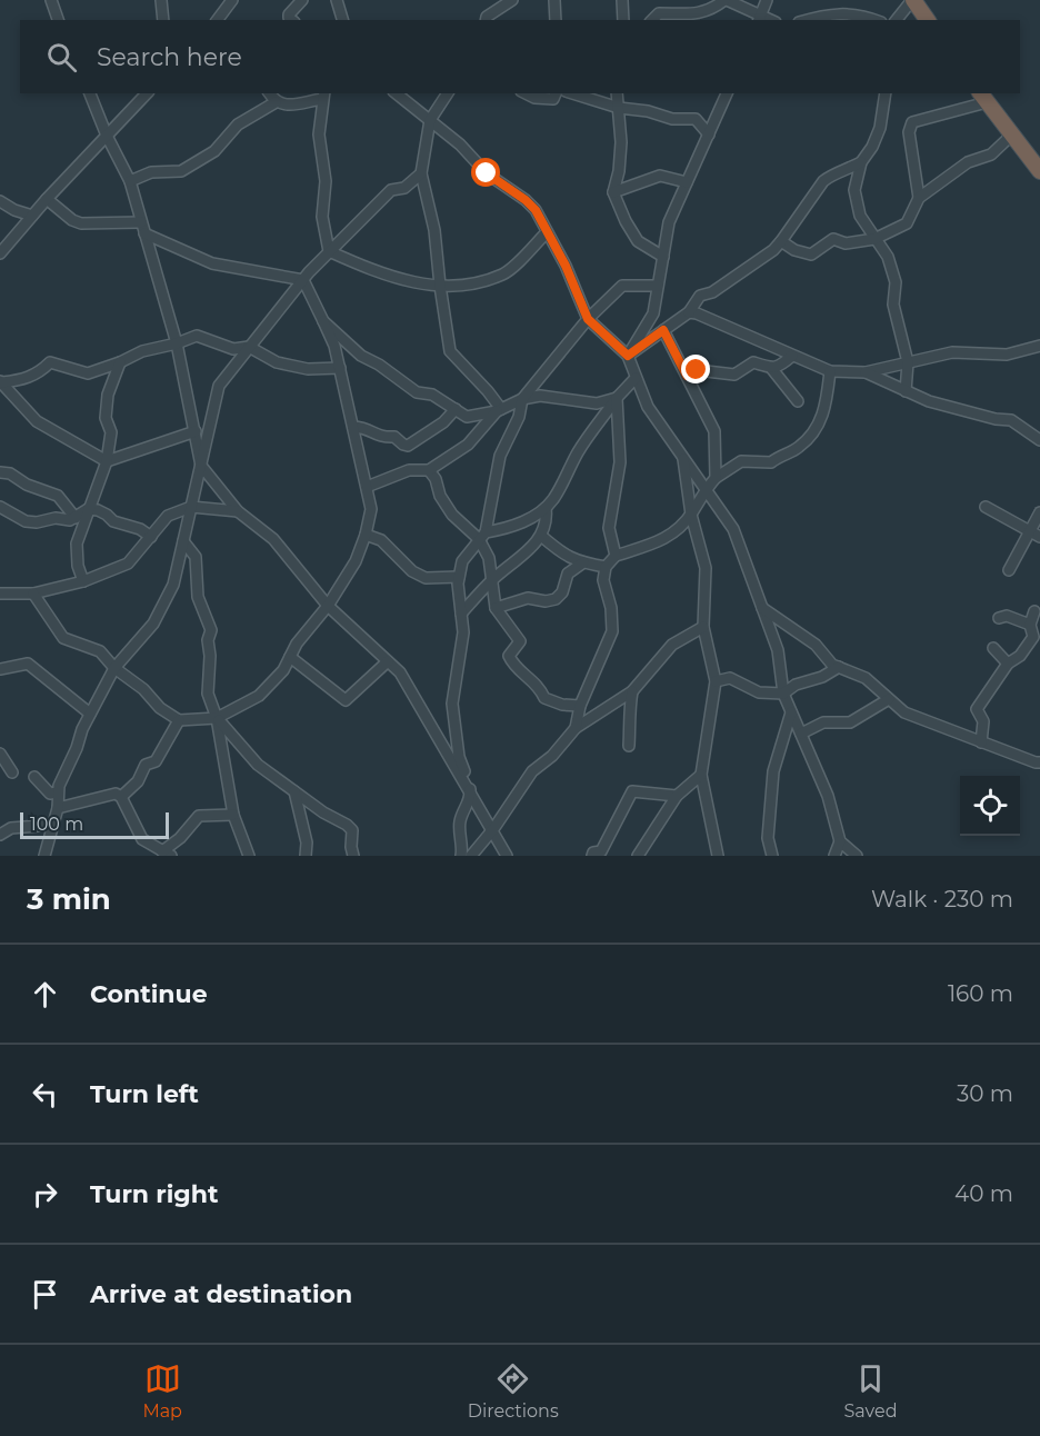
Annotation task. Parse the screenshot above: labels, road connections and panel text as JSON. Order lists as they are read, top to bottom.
{
  "scale_bar": "100 m",
  "page": {
    "search": "Search here",
    "scale": "100 m",
    "heading": ["3 min", "Walk · 230 m"],
    "list": [
      ["Continue", "160 m"],
      ["Turn left", "30 m"],
      ["Turn right", "40 m"],
      "Arrive at destination"
    ],
    "nav": ["Map", "Directions", "Saved"]
  }
}
